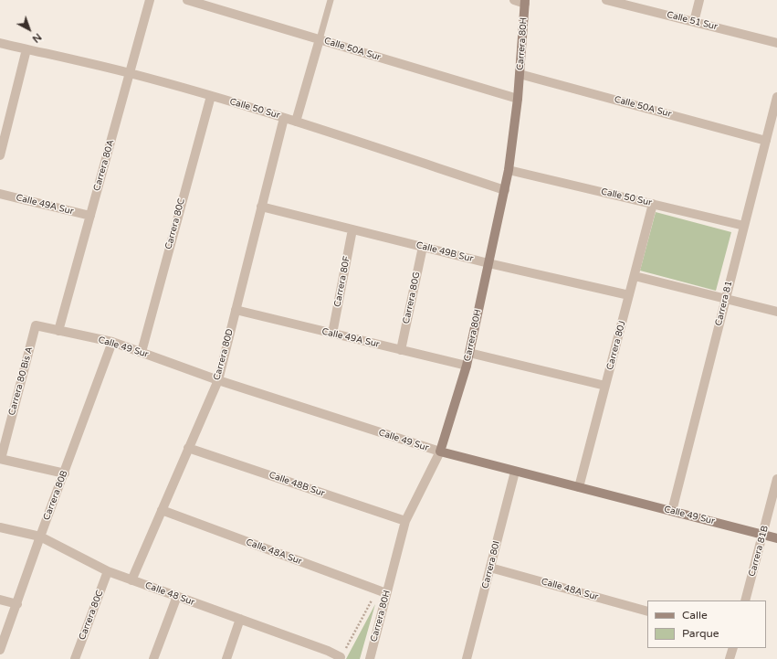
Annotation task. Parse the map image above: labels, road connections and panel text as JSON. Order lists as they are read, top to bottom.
{
  "streets": {
    "street": [
      "Calle 51 Sur",
      "Carrera 80H",
      "Calle 50A Sur",
      "Calle 50 Sur",
      "Carrera 80A",
      "Calle 49A Sur",
      "Carrera 80C",
      "Calle 49B Sur",
      "Carrera 80F",
      "Carrera 80G",
      "Carrera 81",
      "Carrera 80J",
      "Calle 49 Sur",
      "Carrera 80D",
      "Carrera 80 Bis A",
      "Calle 48B Sur",
      "Carrera 80B",
      "Carrera 81B",
      "Calle 48A Sur",
      "Carrera 80I",
      "Calle 48 Sur"
    ]
  },
  "crossings": [
    ["Carrera 80H", "Calle 50A Sur"],
    ["Carrera 80H", "Calle 50 Sur"],
    ["Carrera 80H", "Calle 49A Sur"],
    ["Carrera 80H", "Calle 49B Sur"],
    ["Carrera 80H", "Calle 49 Sur"],
    ["Carrera 80H", "Calle 48B Sur"],
    ["Carrera 80H", "Calle 48A Sur"],
    ["Calle 50A Sur", "Carrera 81"],
    ["Calle 50 Sur", "Carrera 80A"],
    ["Calle 50 Sur", "Carrera 80C"],
    ["Calle 50 Sur", "Carrera 81"],
    ["Calle 50 Sur", "Carrera 80J"],
    ["Calle 50 Sur", "Carrera 80D"],
    ["Carrera 80A", "Calle 49A Sur"],
    ["Carrera 80A", "Calle 49 Sur"],
    ["Calle 49A Sur", "Carrera 80F"],
    ["Calle 49A Sur", "Carrera 80G"],
    ["Calle 49A Sur", "Carrera 80D"],
    ["Carrera 80C", "Calle 49 Sur"],
    ["Carrera 80C", "Calle 48 Sur"],
    ["Calle 49B Sur", "Carrera 80F"],
    ["Calle 49B Sur", "Carrera 80G"],
    ["Calle 49B Sur", "Carrera 80J"],
    ["Calle 49B Sur", "Carrera 80D"],
    ["Carrera 81", "Calle 49 Sur"],
    ["Carrera 80J", "Calle 49 Sur"],
    ["Calle 49 Sur", "Carrera 80D"],
    ["Calle 49 Sur", "Carrera 80 Bis A"],
    ["Calle 49 Sur", "Carrera 80B"],
    ["Calle 49 Sur", "Carrera 81B"],
    ["Calle 49 Sur", "Carrera 80I"],
    ["Carrera 80D", "Calle 48B Sur"],
    ["Carrera 80D", "Calle 48A Sur"],
    ["Carrera 80D", "Calle 48 Sur"],
    ["Carrera 80B", "Calle 48 Sur"],
    ["Calle 48A Sur", "Carrera 80I"]
  ],
  "legend": ["Calle", "Parque"],
  "north": "bottom right"
}
